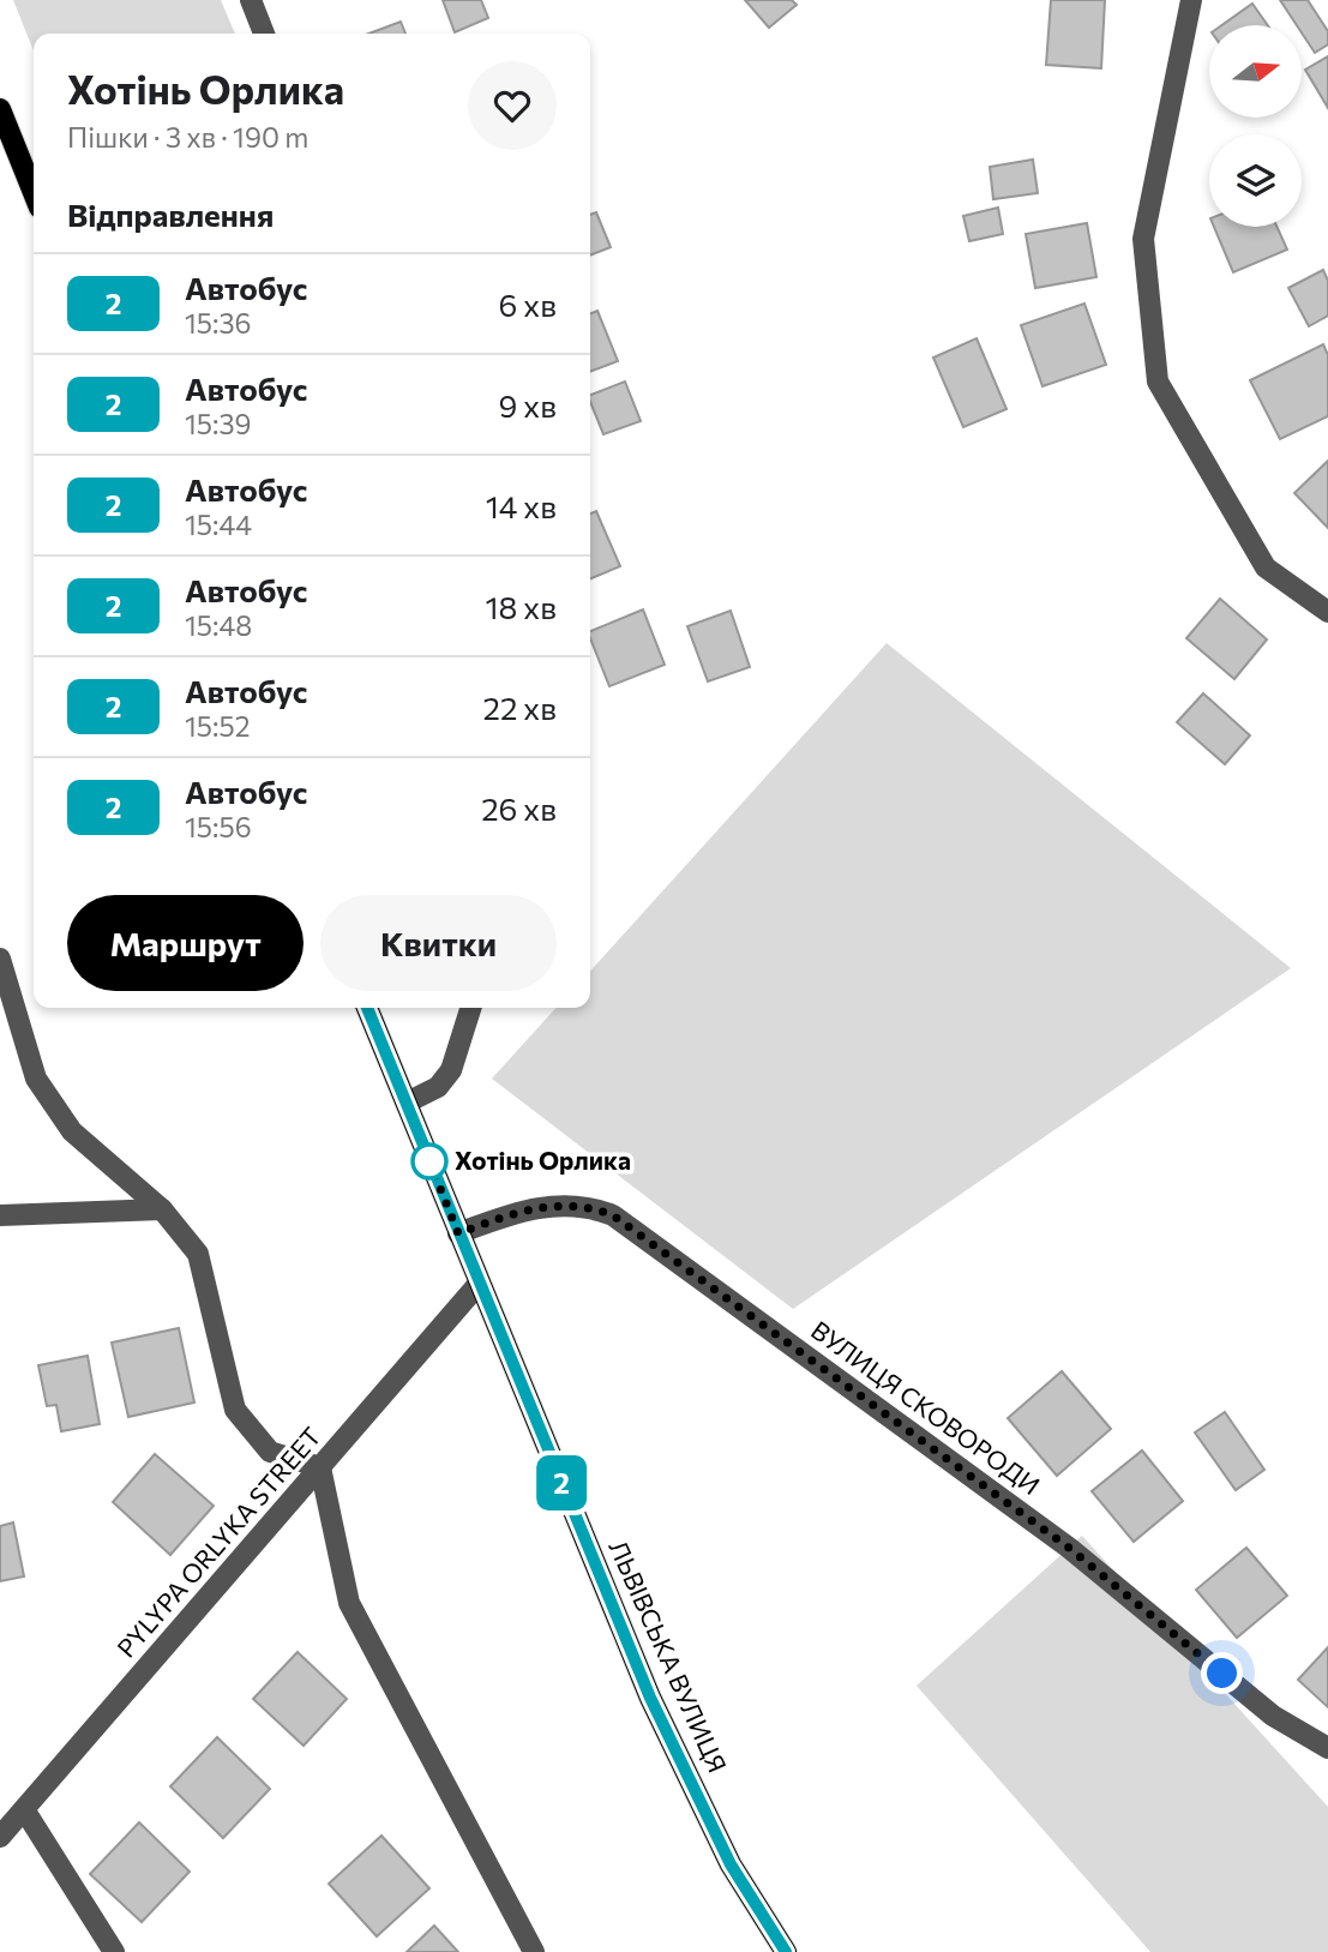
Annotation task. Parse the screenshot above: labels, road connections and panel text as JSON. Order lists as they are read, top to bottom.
{
  "streets": {
    "main road": ["ЛЬВІВСЬКА ВУЛИЦЯ"],
    "street": ["ВУЛИЦЯ СКОВОРОДИ", "PYLYPA ORLYKA STREET"]
  },
  "crossings": [
    ["ВУЛИЦЯ СКОВОРОДИ", "ЛЬВІВСЬКА ВУЛИЦЯ"],
    ["PYLYPA ORLYKA STREET", "ЛЬВІВСЬКА ВУЛИЦЯ"]
  ],
  "places": ["Хотінь Орлика"],
  "lines": ["bus line 2"],
  "north": "right",
  "page": {
    "on_map": "2",
    "heading": [
      ["Хотінь Орлика", "Пішки · 3 хв · 190 m"],
      "Відправлення"
    ],
    "list": [
      {
        "mark": "2",
        "name": "Автобус",
        "note": "15:36",
        "value": "6 хв"
      },
      {
        "mark": "2",
        "name": "Автобус",
        "note": "15:39",
        "value": "9 хв"
      },
      {
        "mark": "2",
        "name": "Автобус",
        "note": "15:44",
        "value": "14 хв"
      },
      {
        "mark": "2",
        "name": "Автобус",
        "note": "15:48",
        "value": "18 хв"
      },
      {
        "mark": "2",
        "name": "Автобус",
        "note": "15:52",
        "value": "22 хв"
      },
      {
        "mark": "2",
        "name": "Автобус",
        "note": "15:56",
        "value": "26 хв"
      }
    ],
    "buttons": ["Маршрут", "Квитки"]
  }
}
